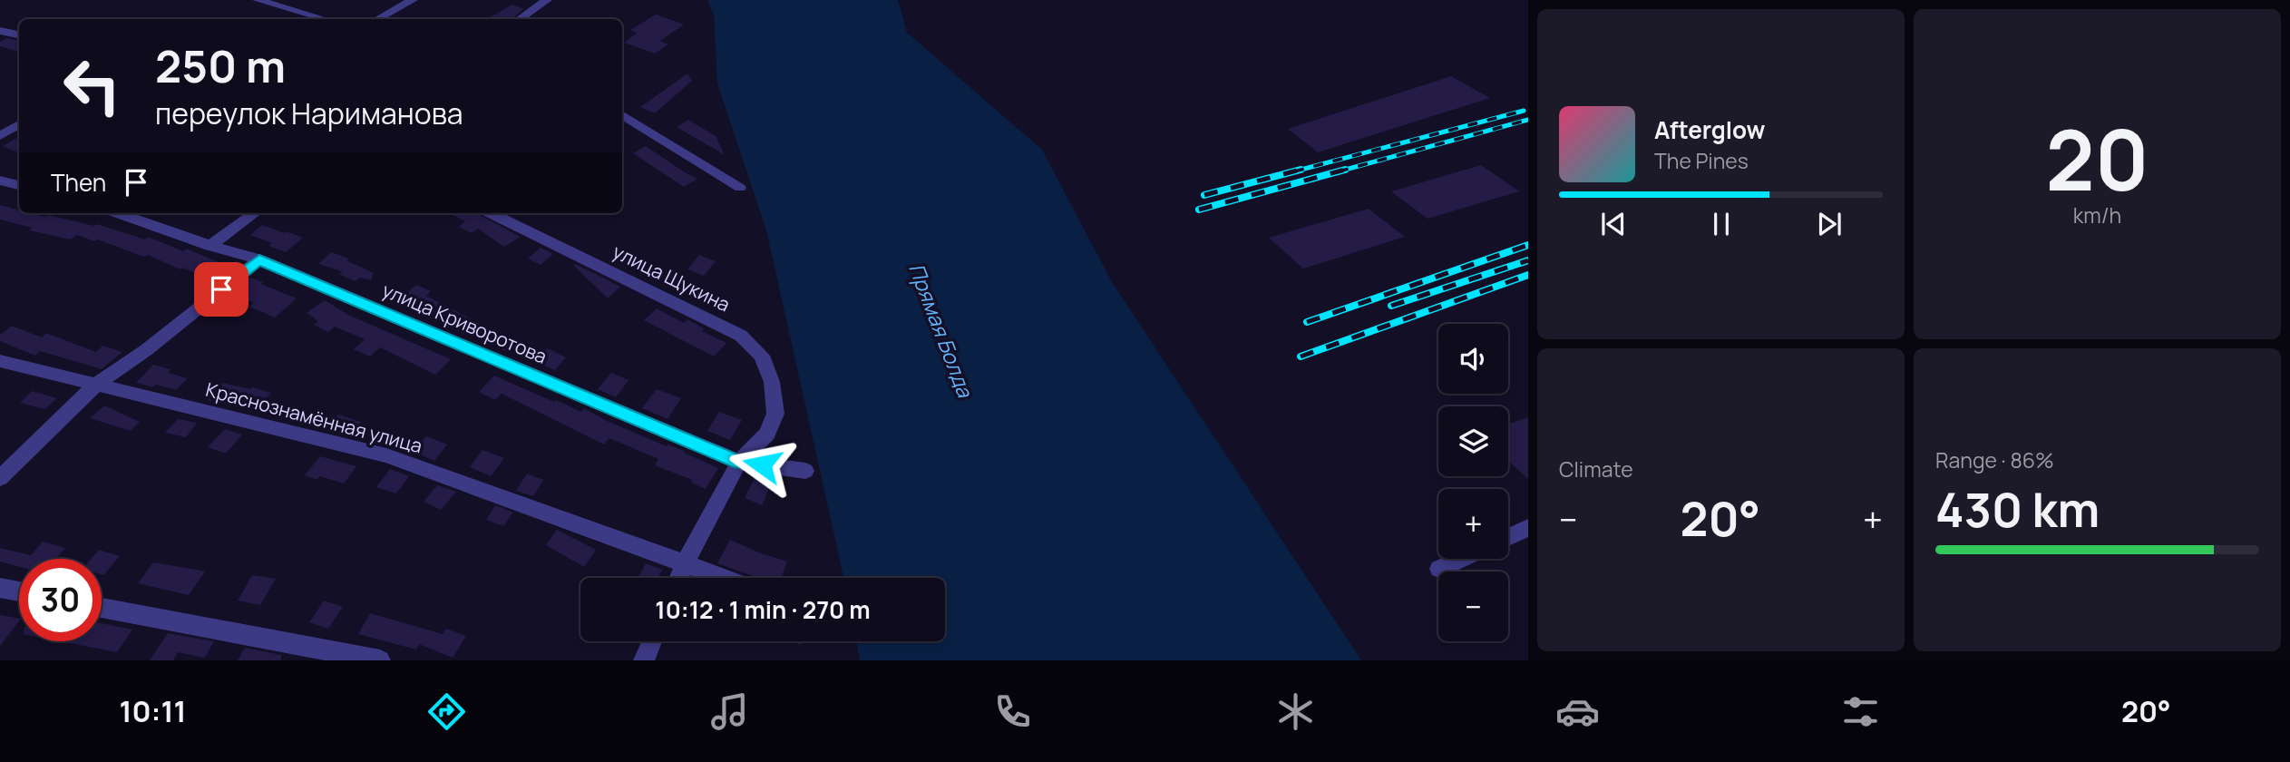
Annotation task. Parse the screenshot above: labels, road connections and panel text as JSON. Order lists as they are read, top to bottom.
{
  "streets": {
    "street": ["улица Щукина", "улица Криворотова", "Краснознамённая улица"]
  },
  "crossings": [
    ["улица Щукина", "улица Криворотова"]
  ],
  "water": ["Прямая Болда"],
  "page": {
    "tile": [
      ["20", "km/h"],
      "Climate",
      ["Range · 86%", "430 km"]
    ],
    "turn": ["250 m", "переулок Нариманова"],
    "song": ["Afterglow", "The Pines"],
    "then": "Then",
    "map_buttons": ["+", "−"],
    "heat": ["−", "20°", "+"],
    "limit": "30",
    "trip": "10:12 · 1 min · 270 m",
    "tabs": ["10:11", "20°"]
  }
}
